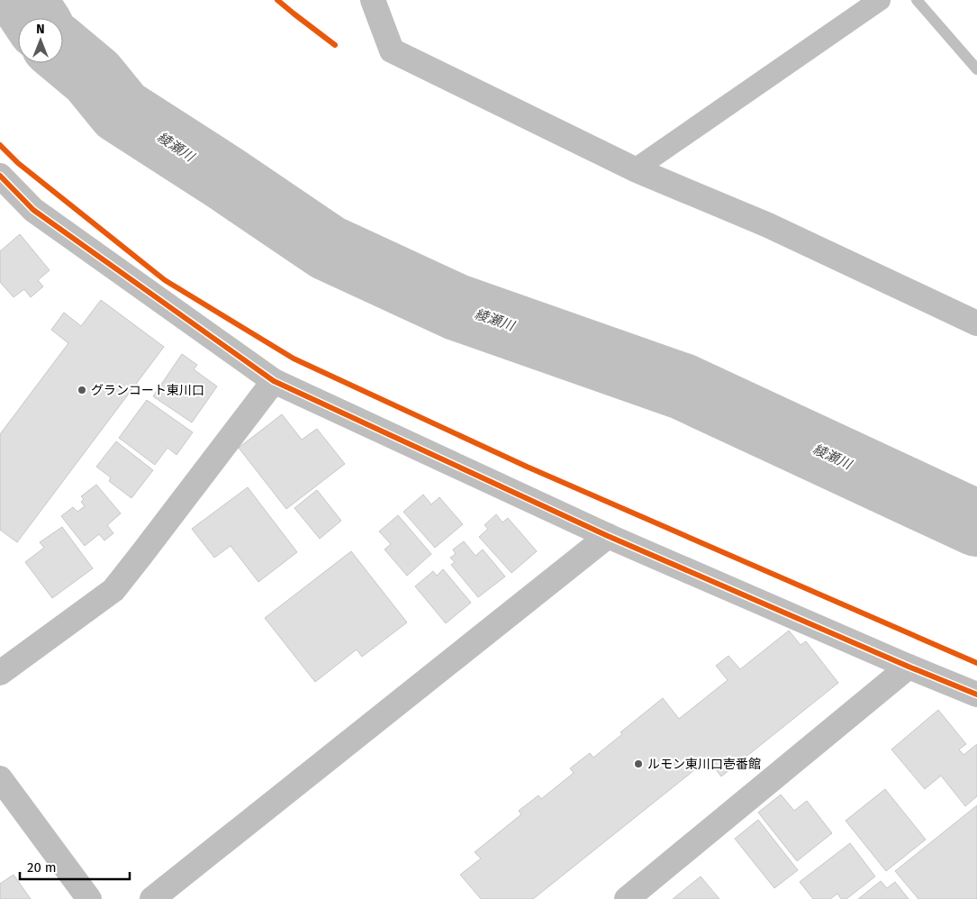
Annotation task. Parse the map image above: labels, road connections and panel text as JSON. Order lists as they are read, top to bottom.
{
  "water": ["綾瀬川"],
  "places": ["グランコート東川口", "ルモン東川口壱番館"],
  "scale_bar": "20 m",
  "north": "top"
}
